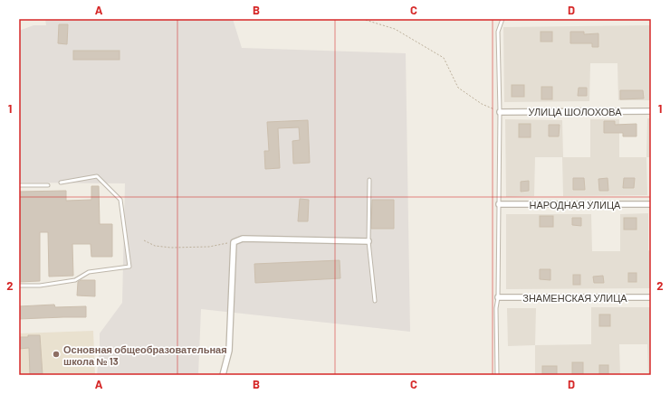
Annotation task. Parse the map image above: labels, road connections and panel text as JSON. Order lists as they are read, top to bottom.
{
  "streets": {
    "street": ["УЛИЦА ШОЛОХОВА", "НАРОДНАЯ УЛИЦА", "ЗНАМЕНСКАЯ УЛИЦА"]
  },
  "places": ["Основная общеобразовательная школа № 13"],
  "grid": {
    "columns": [
      "A",
      "B",
      "C",
      "D"
    ],
    "rows": ["1", "2"]
  }
}
